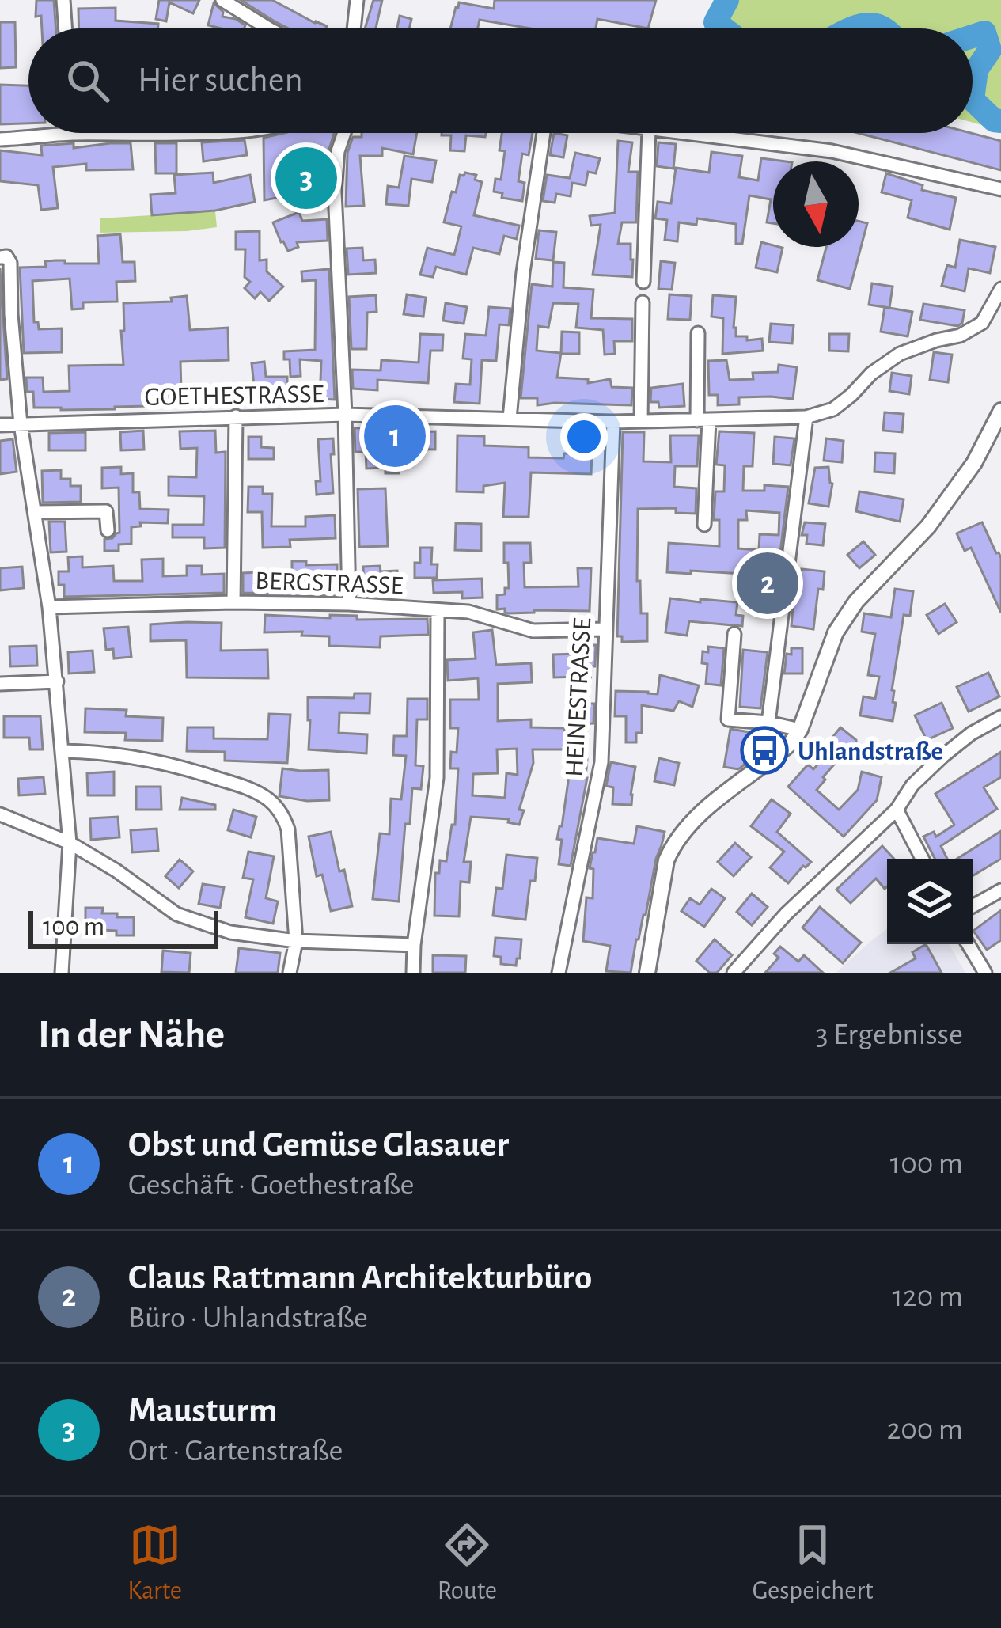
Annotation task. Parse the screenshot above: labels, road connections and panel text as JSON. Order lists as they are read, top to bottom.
{
  "streets": {
    "street": ["GOETHESTRASSE", "BERGSTRASSE", "HEINESTRASSE"]
  },
  "crossings": [
    ["GOETHESTRASSE", "HEINESTRASSE"],
    ["BERGSTRASSE", "HEINESTRASSE"]
  ],
  "places": {
    "bus stop": ["Uhlandstraße"]
  },
  "scale_bar": "100 m",
  "north": "bottom",
  "page": {
    "search": "Hier suchen",
    "pins": ["3", "1", "2"],
    "scale": "100 m",
    "heading": ["In der Nähe", "3 Ergebnisse"],
    "list": [
      {
        "mark": "1",
        "name": "Obst und Gemüse Glasauer",
        "note": "Geschäft · Goethestraße",
        "value": "100 m"
      },
      {
        "mark": "2",
        "name": "Claus Rattmann Architekturbüro",
        "note": "Büro · Uhlandstraße",
        "value": "120 m"
      },
      {
        "mark": "3",
        "name": "Mausturm",
        "note": "Ort · Gartenstraße",
        "value": "200 m"
      }
    ],
    "nav": ["Karte", "Route", "Gespeichert"]
  }
}
